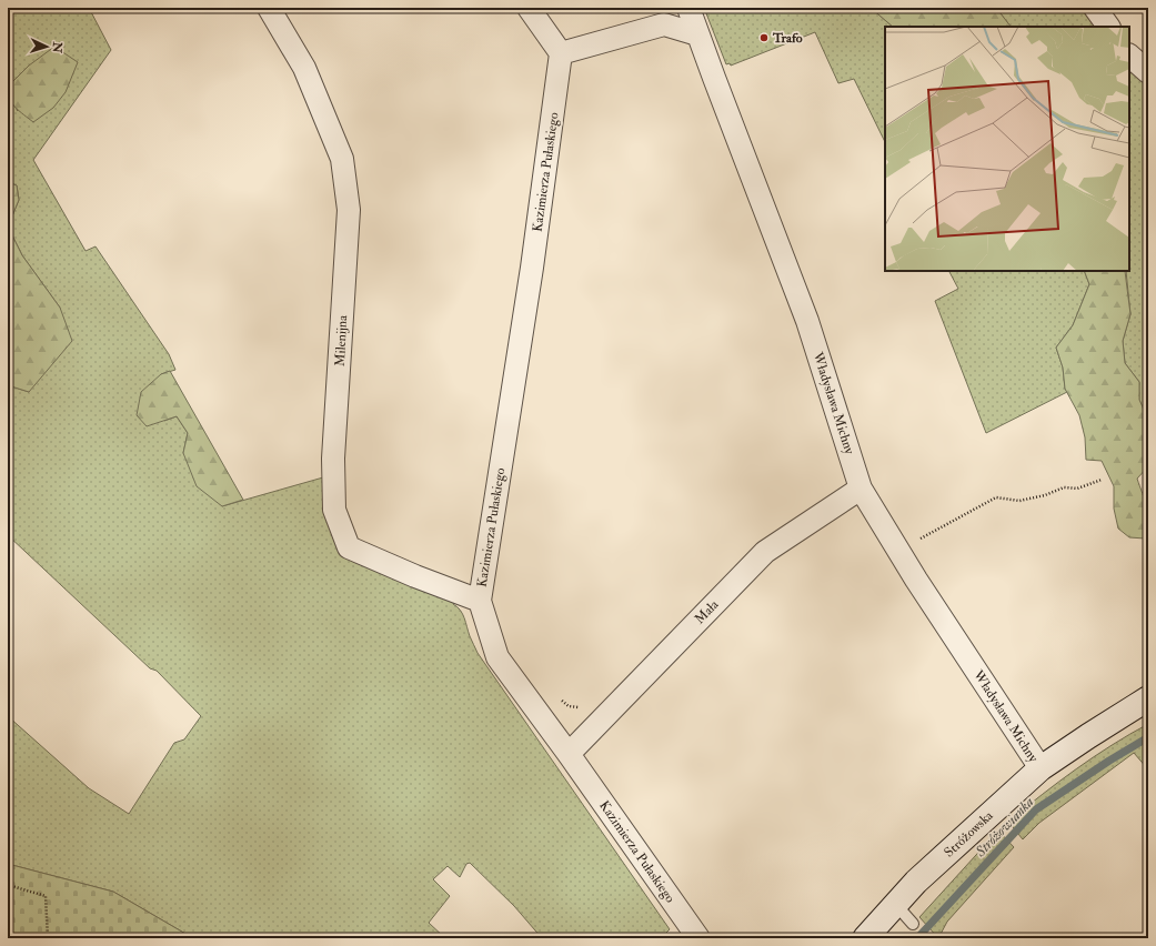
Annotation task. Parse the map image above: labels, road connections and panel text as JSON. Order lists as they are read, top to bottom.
{
  "streets": {
    "main road": ["Stróżowska"],
    "street": [
      "Kazimierza Pułaskiego",
      "Milenijna",
      "Władysława Michny",
      "Mała"
    ]
  },
  "crossings": [
    ["Kazimierza Pułaskiego", "Milenijna"],
    ["Kazimierza Pułaskiego", "Mała"],
    ["Władysława Michny", "Mała"],
    ["Władysława Michny", "Stróżowska"]
  ],
  "water": ["Stróżowianka"],
  "places": ["Trafo"],
  "north": "right"
}
